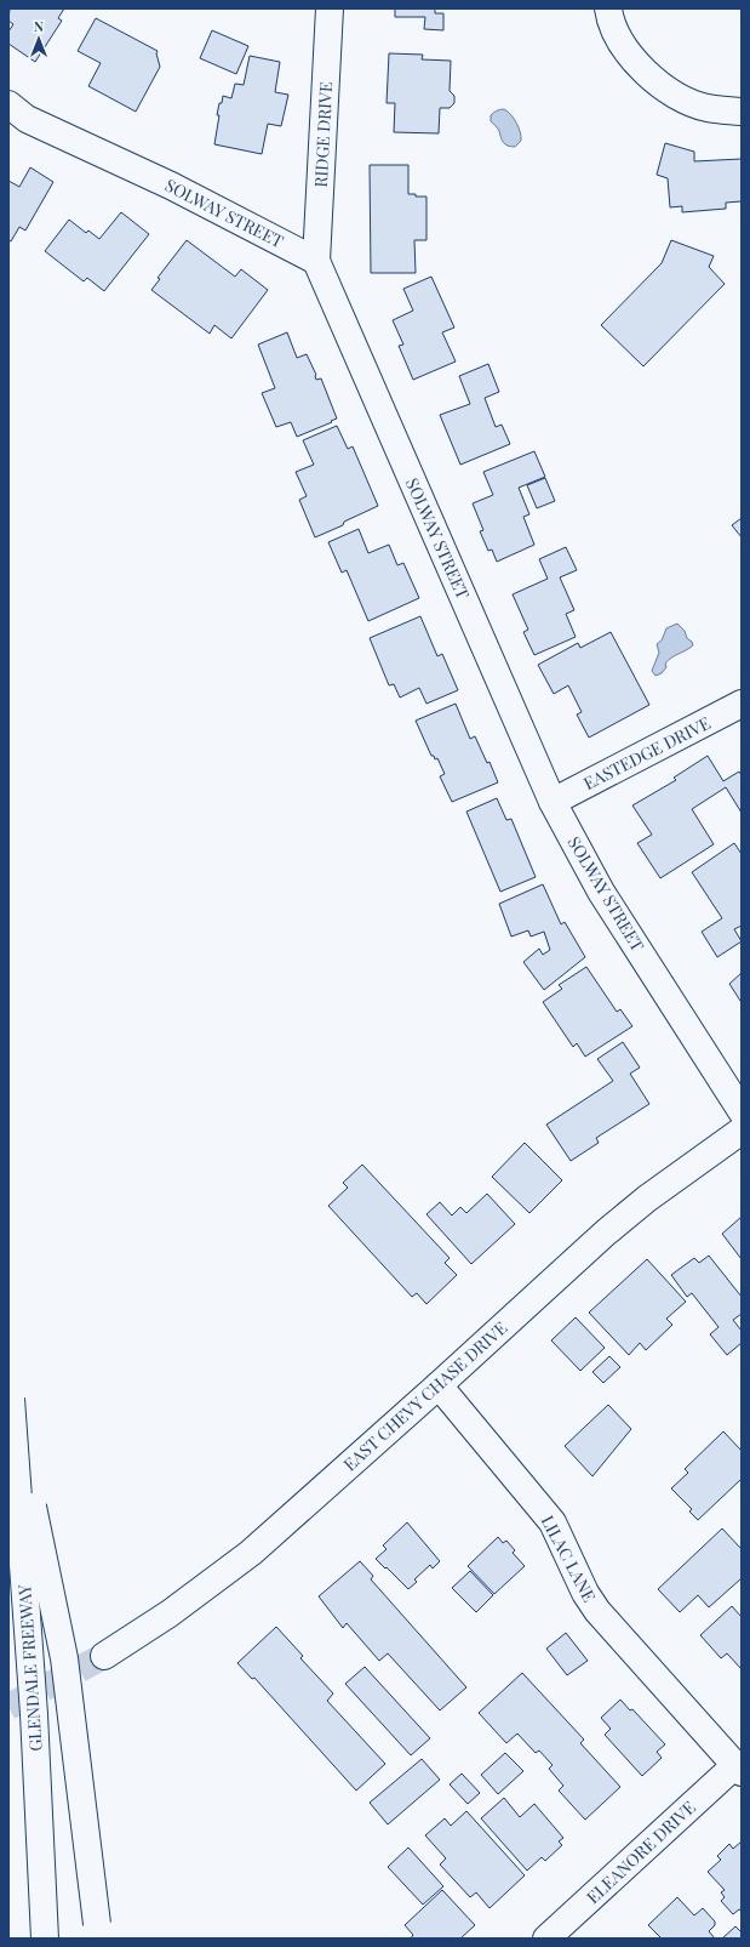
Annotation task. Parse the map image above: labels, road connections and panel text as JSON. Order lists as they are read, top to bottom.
{
  "streets": {
    "main road": [
      "RIDGE DRIVE",
      "SOLWAY STREET",
      "EASTEDGE DRIVE",
      "EAST CHEVY CHASE DRIVE",
      "LILAC LANE",
      "GLENDALE FREEWAY",
      "ELEANORE DRIVE"
    ]
  },
  "crossings": [
    ["RIDGE DRIVE", "SOLWAY STREET"],
    ["SOLWAY STREET", "EASTEDGE DRIVE"],
    ["EAST CHEVY CHASE DRIVE", "LILAC LANE"],
    ["LILAC LANE", "ELEANORE DRIVE"]
  ],
  "north": "top"
}
